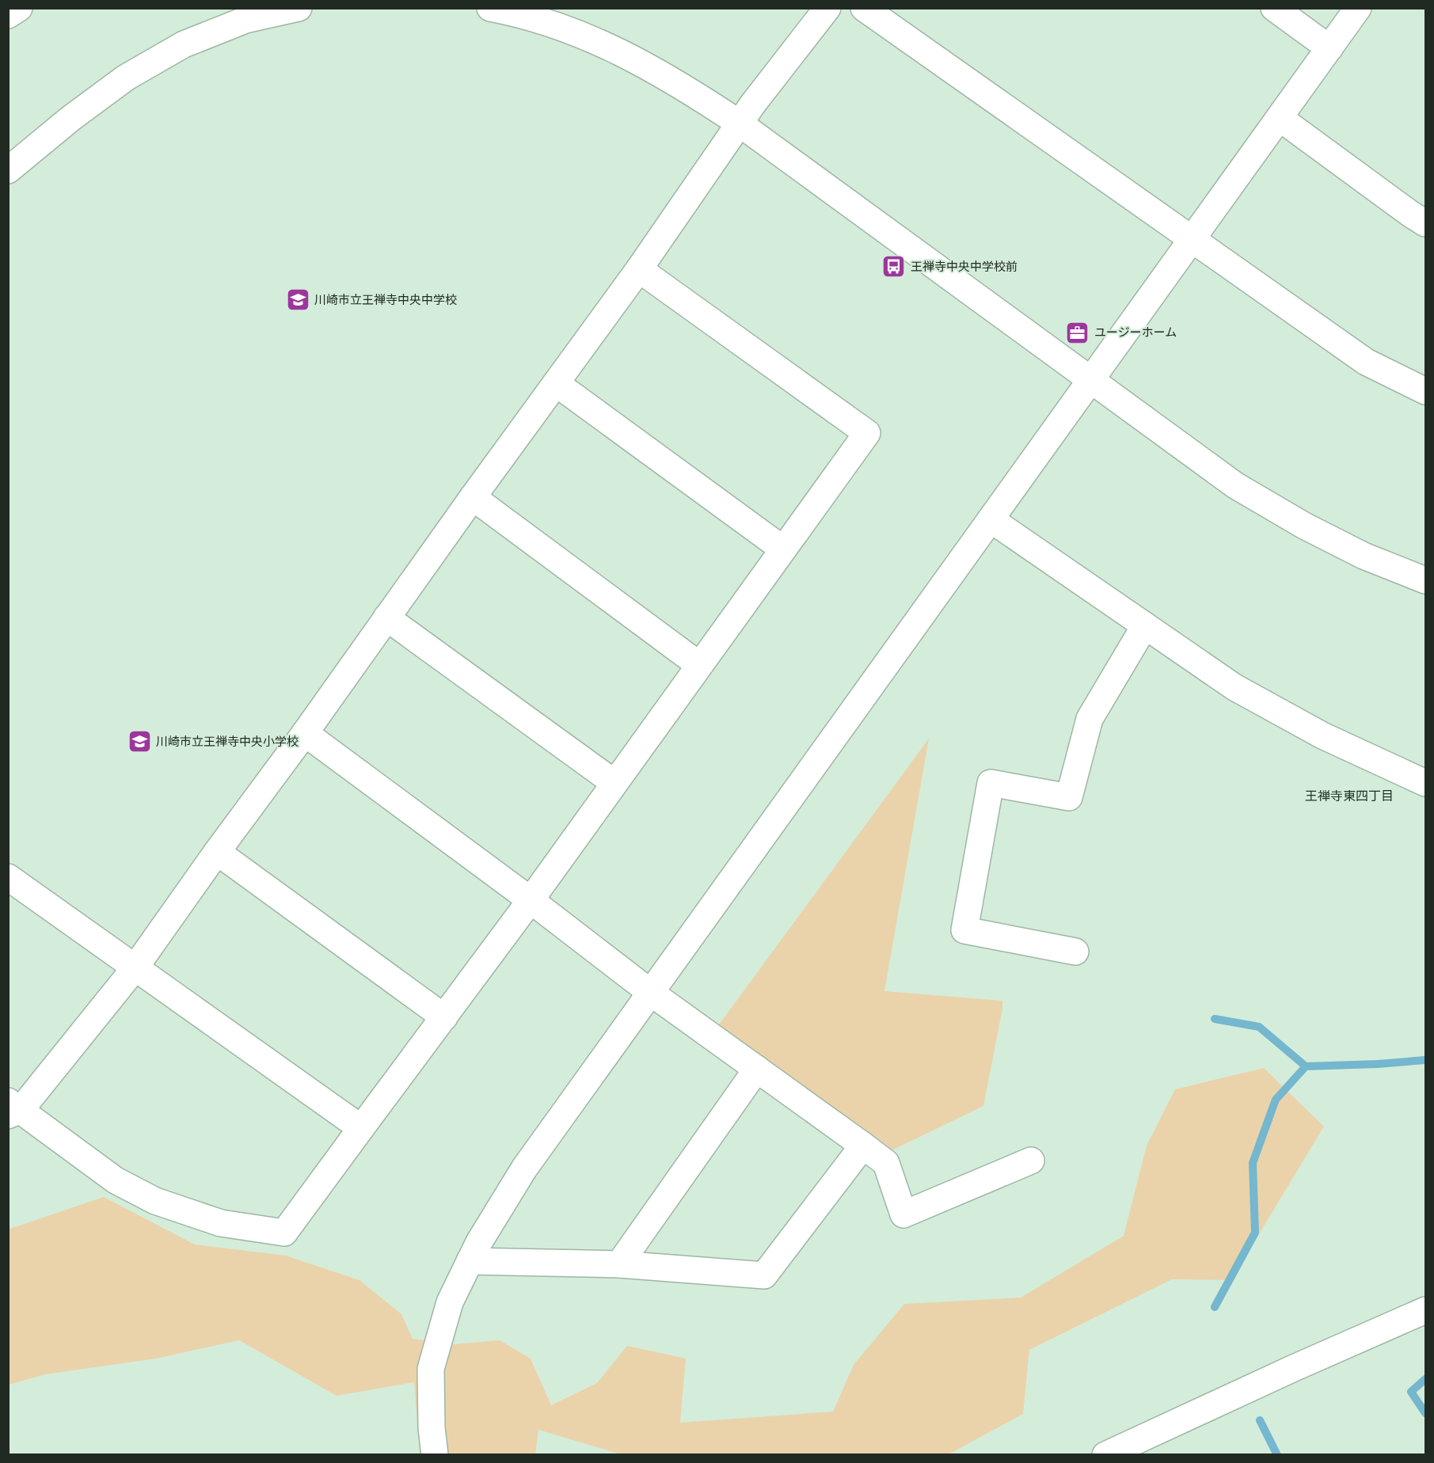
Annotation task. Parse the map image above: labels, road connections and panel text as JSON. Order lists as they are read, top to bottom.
{
  "districts": ["王禅寺東四丁目"],
  "places": {
    "bus stop": ["王禅寺中央中学校前"],
    "school or university": ["川崎市立王禅寺中央中学校", "川崎市立王禅寺中央小学校"],
    "office": ["ユージーホーム"]
  }
}
